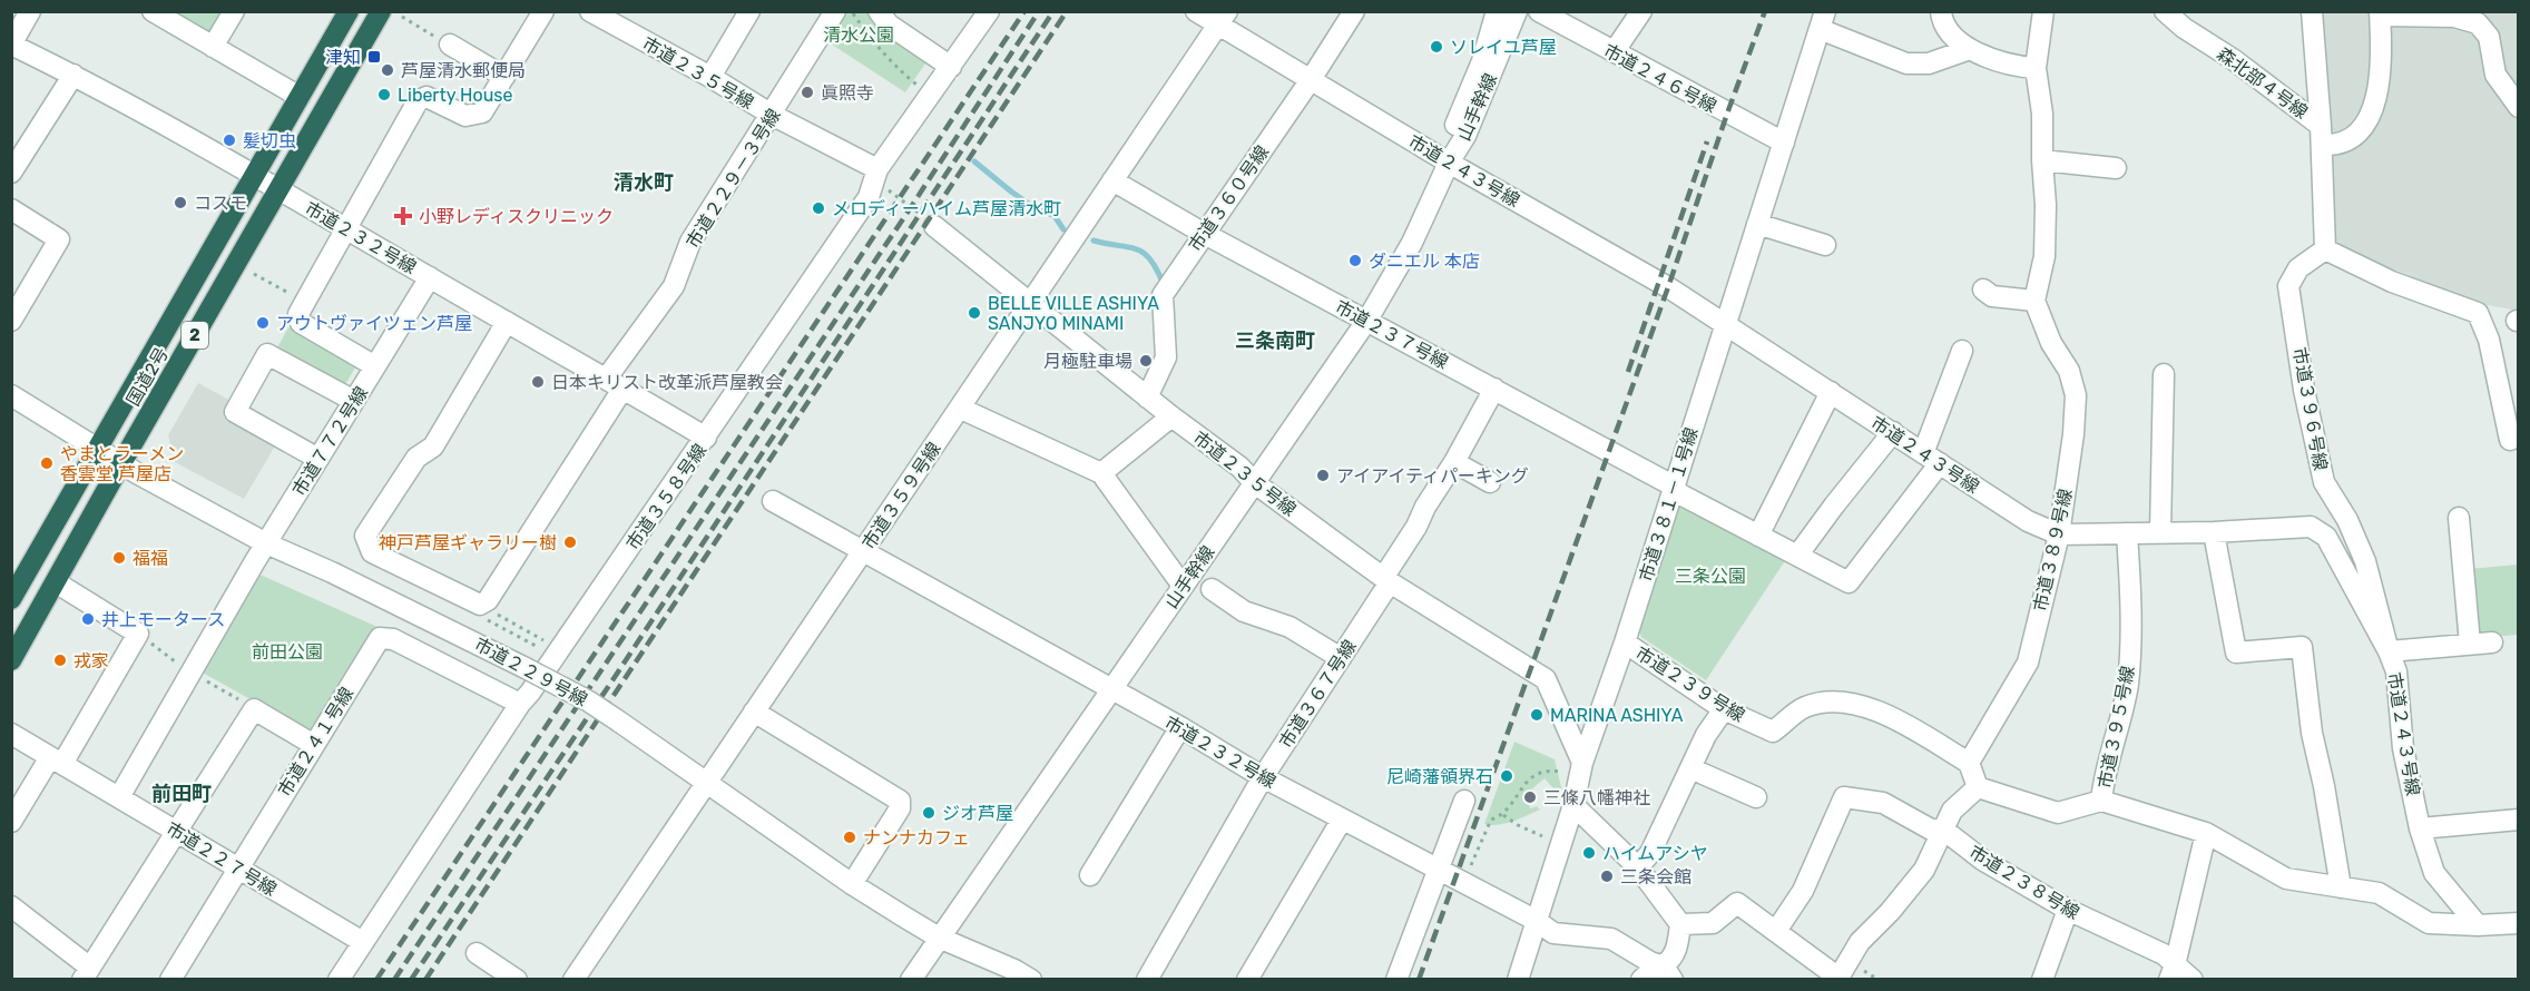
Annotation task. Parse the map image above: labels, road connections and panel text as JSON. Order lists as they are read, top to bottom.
{
  "streets": {
    "highway": ["2", "国道2号"],
    "street": [
      "市道２３５号線",
      "市道２４６号線",
      "森北部４号線",
      "山手幹線",
      "市道２４３号線",
      "市道２２９－３号線",
      "市道３６０号線",
      "市道２３２号線",
      "市道２３７号線",
      "市道３９６号線",
      "市道７７２号線",
      "市道３５９号線",
      "市道３５８号線",
      "市道３８１－１号線",
      "市道３８９号線",
      "市道２２９号線",
      "市道２３９号線",
      "市道３６７号線",
      "市道３９５号線",
      "市道２４１号線",
      "市道２２７号線",
      "市道２３８号線"
    ]
  },
  "crossings": [
    ["市道２３５号線", "山手幹線"],
    ["市道２３５号線", "市道２２９－３号線"],
    ["市道２３５号線", "市道３６０号線"],
    ["市道２３５号線", "市道３５９号線"],
    ["市道２３５号線", "市道３５８号線"],
    ["市道２３５号線", "市道３８１－１号線"],
    ["市道２３５号線", "市道３６７号線"],
    ["市道２４６号線", "市道３８１－１号線"],
    ["山手幹線", "市道２４３号線"],
    ["山手幹線", "市道２３２号線"],
    ["山手幹線", "市道２３７号線"],
    ["山手幹線", "市道２２９号線"],
    ["市道２４３号線", "市道３６０号線"],
    ["市道２４３号線", "市道２３７号線"],
    ["市道２４３号線", "市道３９６号線"],
    ["市道２４３号線", "市道３５９号線"],
    ["市道２４３号線", "市道３８１－１号線"],
    ["市道２４３号線", "市道３８９号線"],
    ["市道２４３号線", "市道３９５号線"],
    ["市道２２９－３号線", "市道２３２号線"],
    ["市道３６０号線", "市道２３７号線"],
    ["市道２３２号線", "国道2号"],
    ["市道２３２号線", "市道３５９号線"],
    ["市道２３２号線", "市道３５８号線"],
    ["市道２３２号線", "市道３８１－１号線"],
    ["市道２３２号線", "市道３６７号線"],
    ["市道２３７号線", "市道３５９号線"],
    ["市道２３７号線", "市道３８１－１号線"],
    ["市道２３７号線", "市道３６７号線"],
    ["国道2号", "市道２２９号線"],
    ["市道７７２号線", "市道２２９号線"],
    ["市道７７２号線", "市道２２７号線"],
    ["市道３５９号線", "市道２２９号線"],
    ["市道３５８号線", "市道２４１号線"],
    ["市道３５８号線", "市道２２７号線"],
    ["市道３８１－１号線", "市道２３９号線"],
    ["市道３８９号線", "市道２３９号線"],
    ["市道２４１号線", "市道２２７号線"]
  ],
  "districts": ["清水町", "三条南町", "前田町"],
  "parks": ["清水公園", "三条公園", "前田公園"],
  "places": {
    "other": [
      "ソレイユ芦屋",
      "芦屋清水郵便局",
      "眞照寺",
      "Liberty House",
      "髪切虫",
      "コスモ",
      "メロディーハイム芦屋清水町",
      "ダニエル 本店",
      "BELLE VILLE ASHIYA SANJYO MINAMI",
      "アウトヴァイツェン芦屋",
      "月極駐車場",
      "日本キリスト改革派芦屋教会",
      "やまとラーメン 香雲堂 芦屋店",
      "アイアイティパーキング",
      "神戸芦屋ギャラリー樹",
      "福福",
      "井上モータース",
      "戎家",
      "MARINA ASHIYA",
      "尼崎藩領界石",
      "三條八幡神社",
      "ジオ芦屋",
      "ナンナカフェ",
      "ハイムアシヤ",
      "三条会館"
    ],
    "transit": ["津知"],
    "health": ["小野レディスクリニック"]
  }
}
